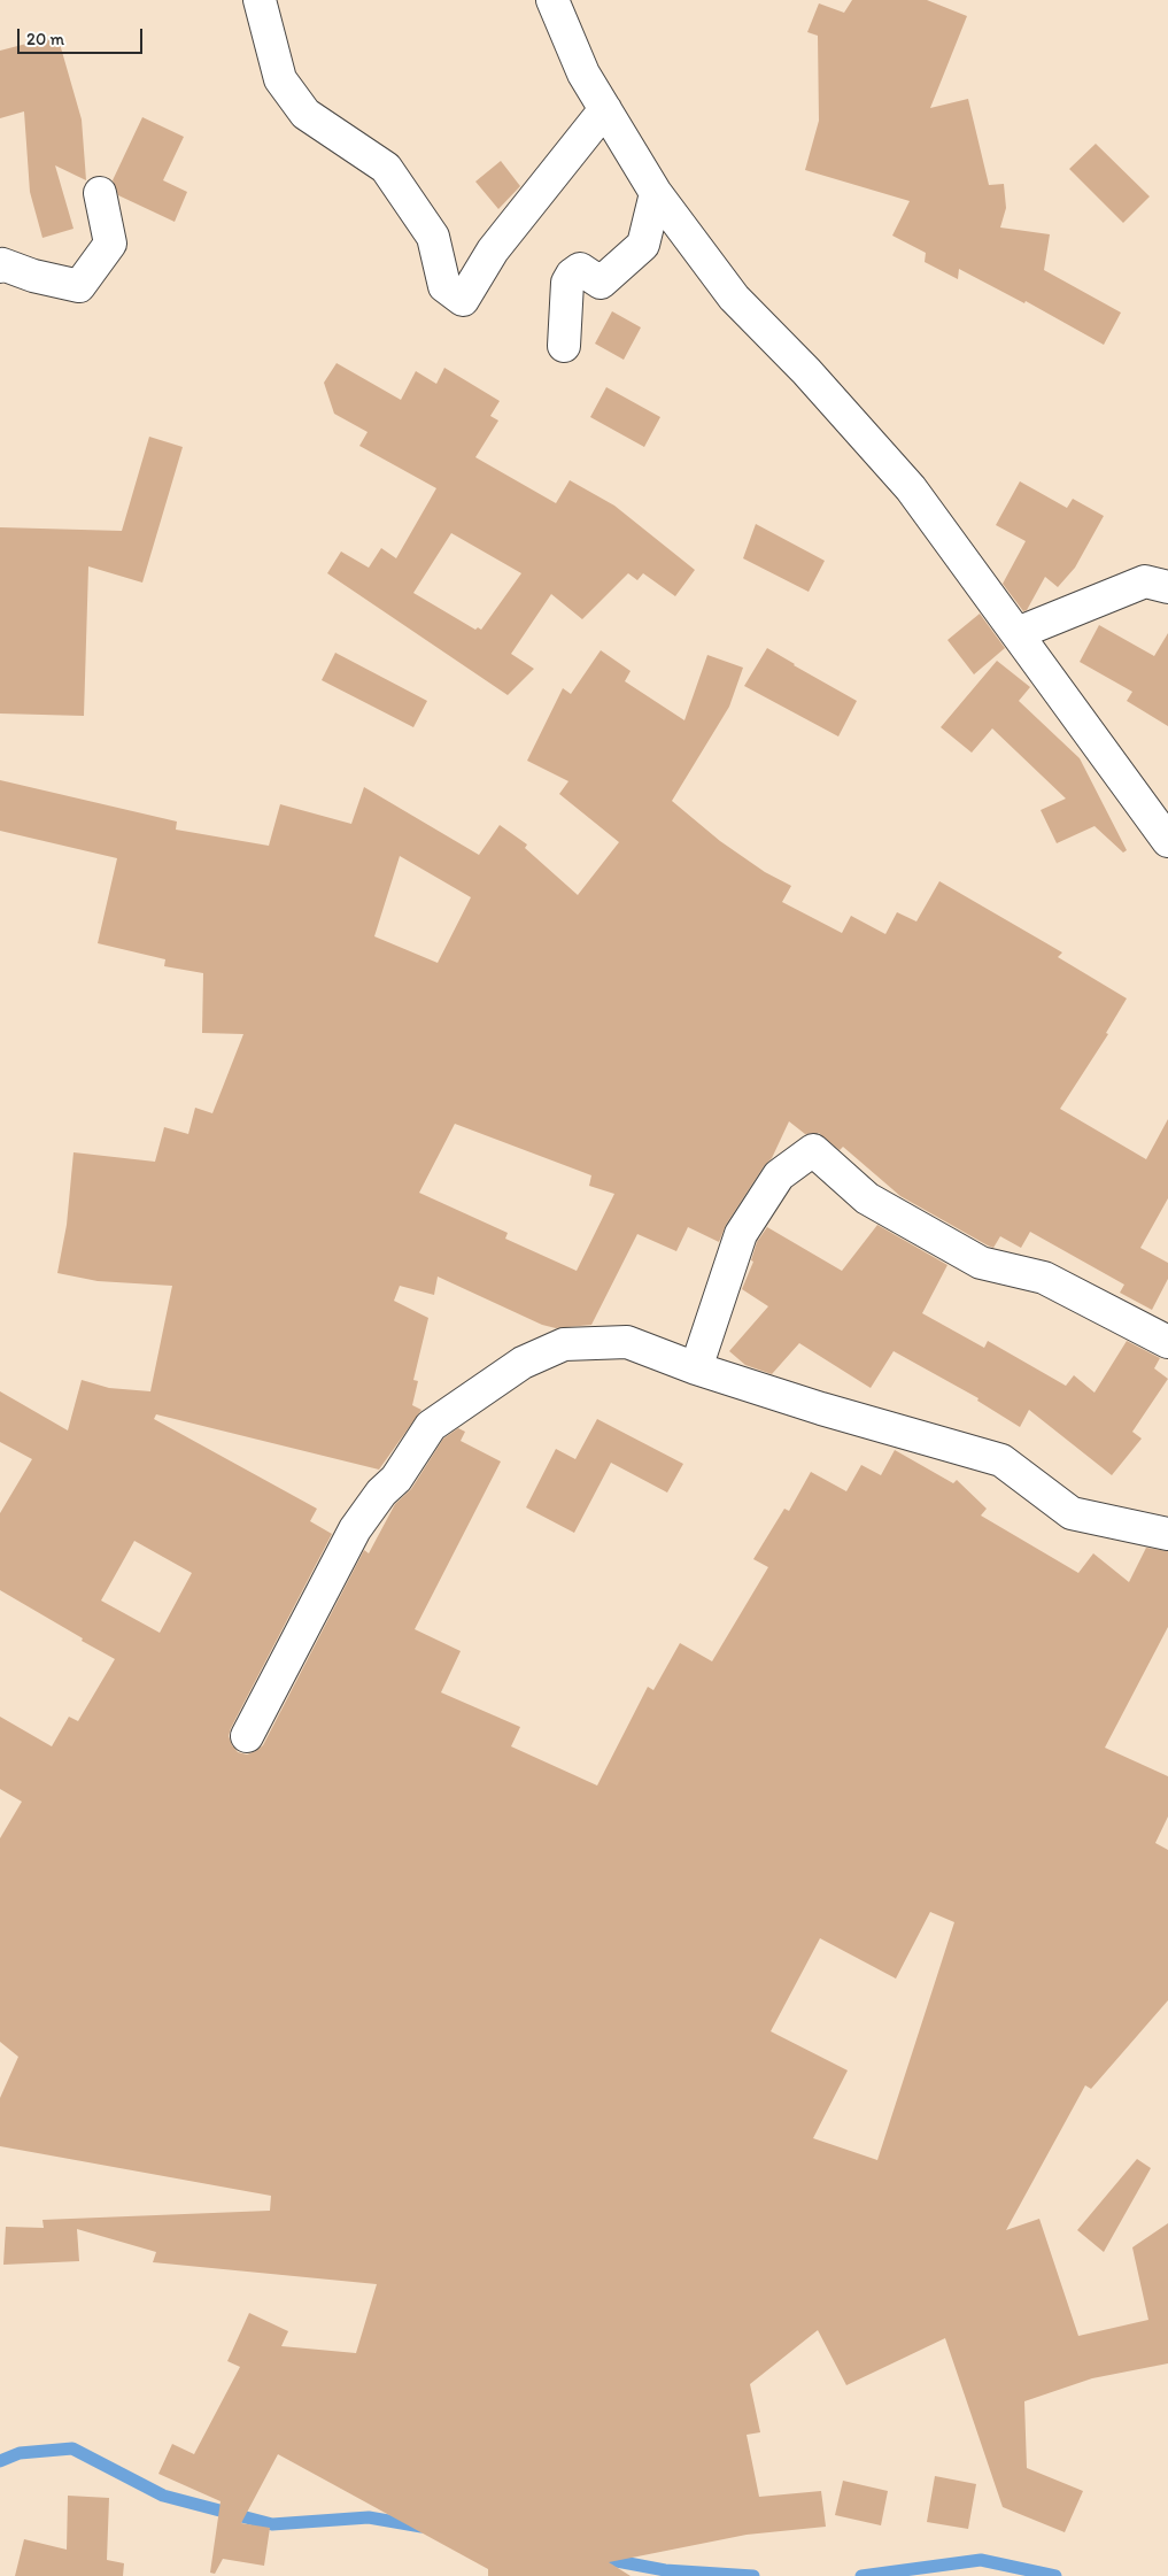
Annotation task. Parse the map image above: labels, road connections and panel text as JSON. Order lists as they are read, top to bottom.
{
  "scale_bar": "20 m"
}
